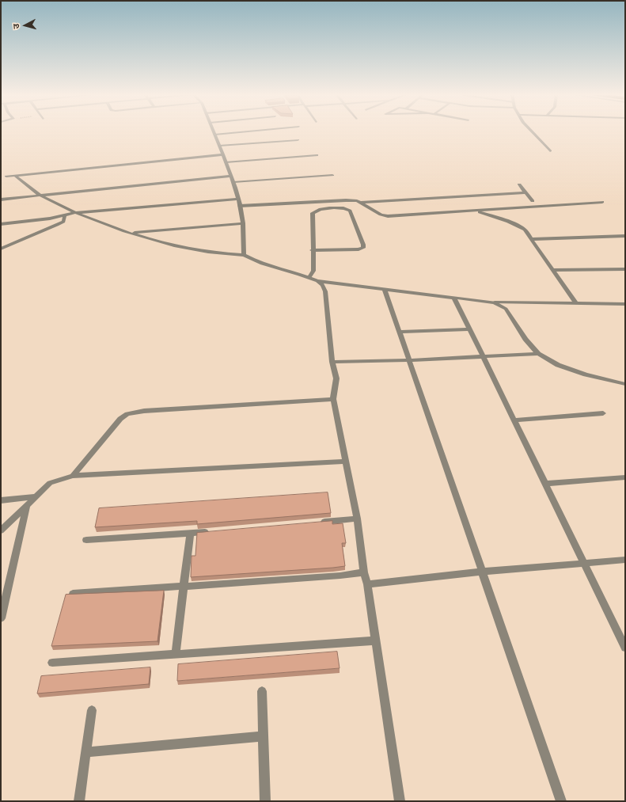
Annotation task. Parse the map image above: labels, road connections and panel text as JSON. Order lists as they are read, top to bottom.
{
  "north": "left"
}
